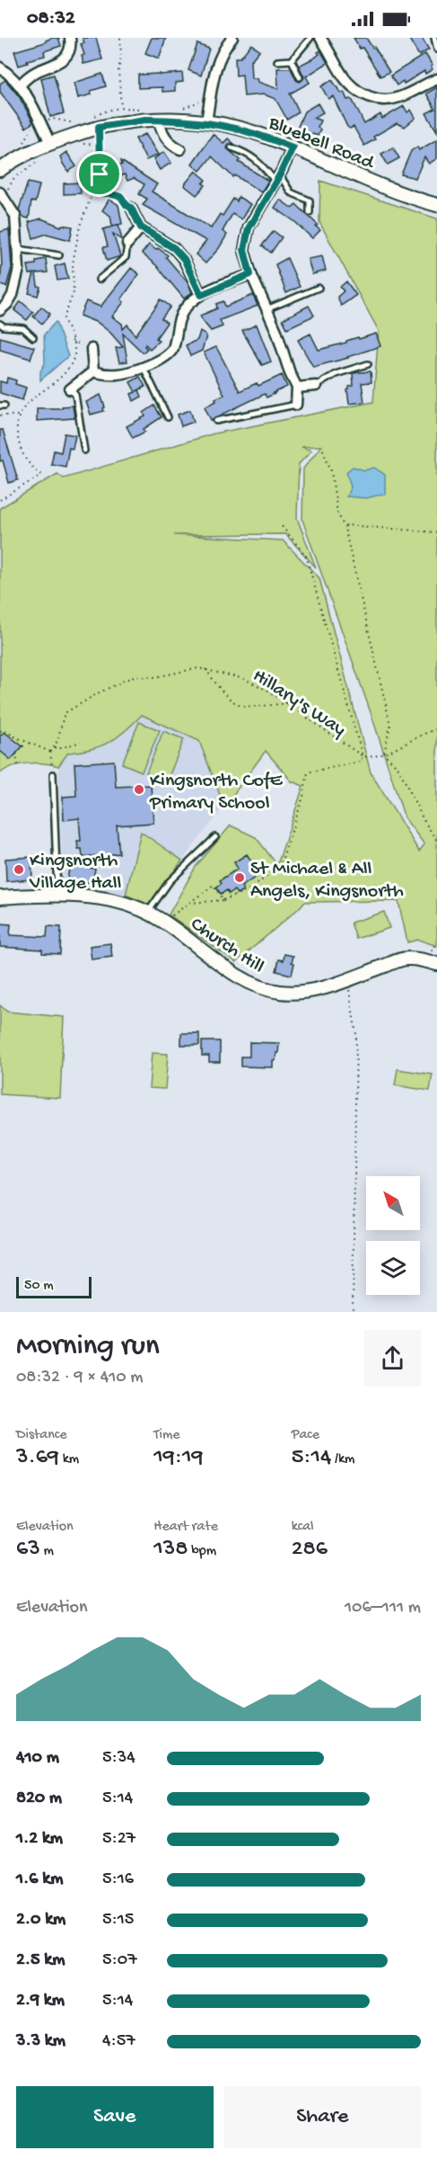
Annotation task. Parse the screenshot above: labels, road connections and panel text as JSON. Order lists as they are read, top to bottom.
{
  "streets": {
    "street": ["Bluebell Road", "Church Hill"],
    "path": ["Hillary's Way"]
  },
  "places": ["Kingsnorth CofE Primary School", "Kingsnorth Village Hall", "St Michael & All Angels, Kingsnorth"],
  "scale_bar": "50 m",
  "north": "top left",
  "page": {
    "status": "08:32",
    "scale": "50 m",
    "heading": ["Morning run", "08:32 · 9 × 410 m"],
    "stats": [
      ["Distance", "3.69 km"],
      ["Time", "19:19"],
      ["Pace", "5:14 /km"],
      ["Elevation", "63 m"],
      ["Heart rate", "138 bpm"],
      ["kcal", "286"]
    ],
    "chart": ["Elevation", "106–111 m"],
    "list": [
      {
        "name": "410 m",
        "note": "5:34"
      },
      {
        "name": "820 m",
        "note": "5:14"
      },
      {
        "name": "1.2 km",
        "note": "5:27"
      },
      {
        "name": "1.6 km",
        "note": "5:16"
      },
      {
        "name": "2.0 km",
        "note": "5:15"
      },
      {
        "name": "2.5 km",
        "note": "5:07"
      },
      {
        "name": "2.9 km",
        "note": "5:14"
      },
      {
        "name": "3.3 km",
        "note": "4:57"
      }
    ],
    "buttons": ["Save", "Share"]
  }
}
